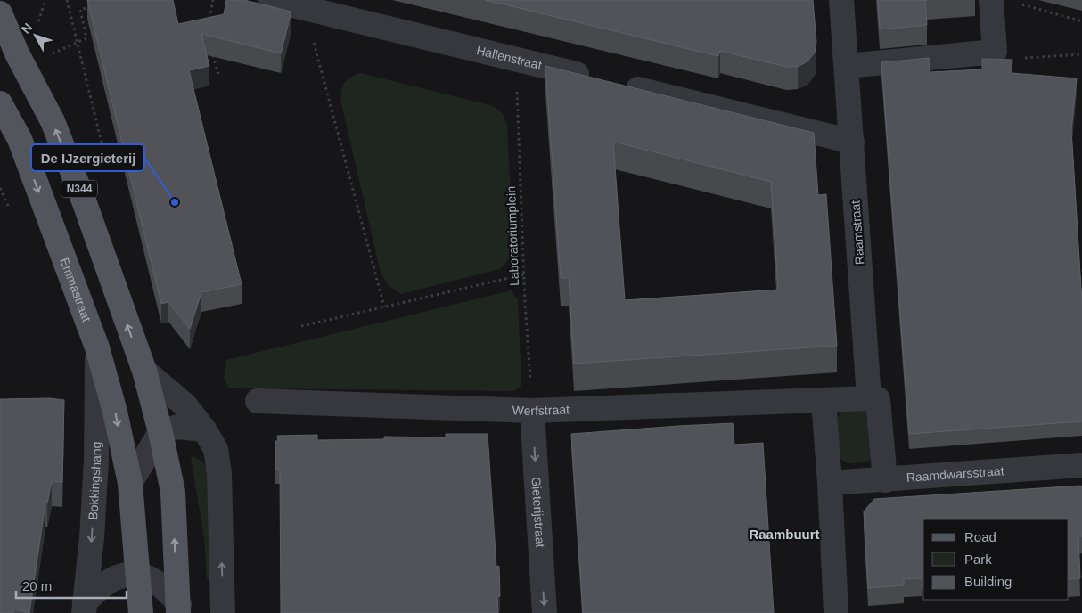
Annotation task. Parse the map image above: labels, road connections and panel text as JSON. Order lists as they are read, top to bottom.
{
  "streets": {
    "main road": ["N344", "Emmastraat"],
    "street": [
      "Hallenstraat",
      "Raamstraat",
      "Werfstraat",
      "Raamdwarsstraat",
      "Bokkingshang",
      "Gieterijstraat"
    ],
    "path": ["Laboratoriumplein"]
  },
  "crossings": [
    ["Hallenstraat", "Raamstraat"],
    ["Hallenstraat", "Laboratoriumplein"],
    ["Laboratoriumplein", "Werfstraat"],
    ["Laboratoriumplein", "Gieterijstraat"],
    ["Emmastraat", "Bokkingshang"],
    ["Werfstraat", "Gieterijstraat"]
  ],
  "one_way": ["Gieterijstraat"],
  "districts": ["Raambuurt"],
  "places": ["De IJzergieterij"],
  "legend": ["Road", "Park", "Building"],
  "scale_bar": "20 m",
  "north": "top left"
}
